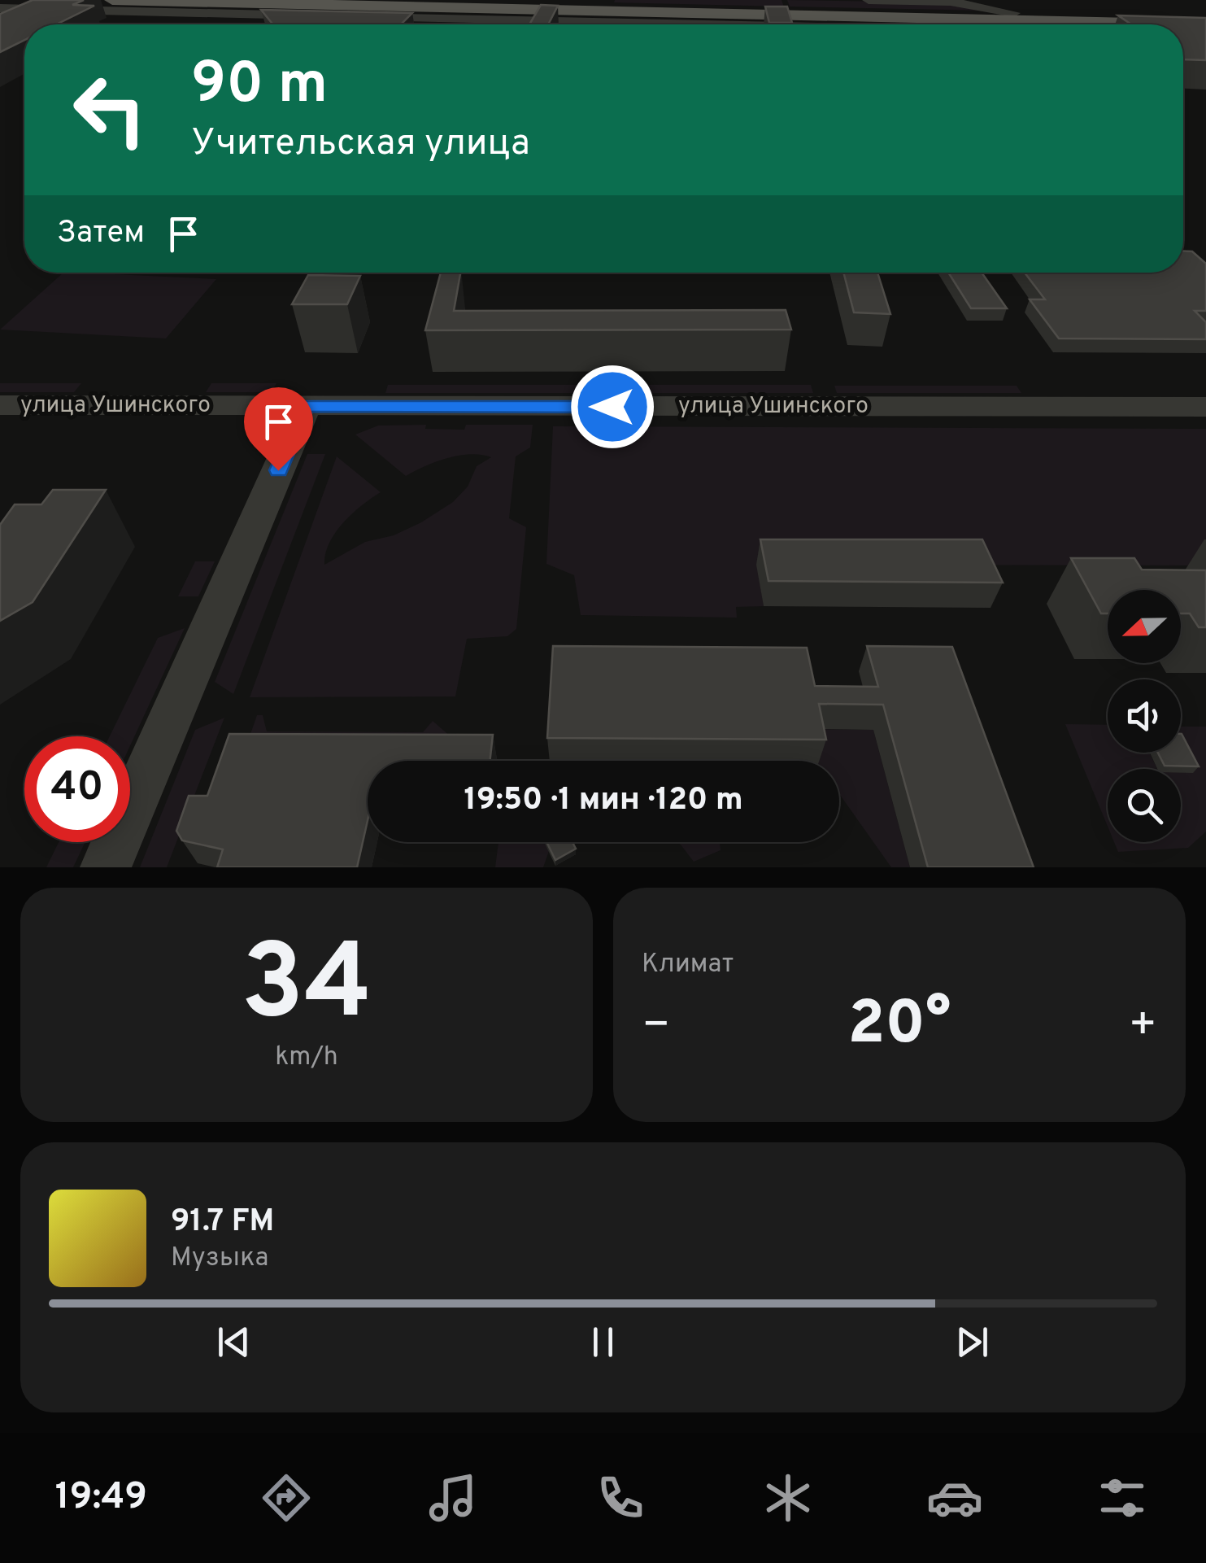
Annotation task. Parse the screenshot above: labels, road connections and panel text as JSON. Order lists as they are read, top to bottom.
{
  "streets": {
    "street": ["улица Ушинского"]
  },
  "north": "left",
  "page": {
    "turn": ["90 m", "Учительская улица"],
    "then": "Затем",
    "limit": "40",
    "trip": "19:50 · 1 мин · 120 m",
    "tile": [
      ["34", "km/h"],
      "Климат"
    ],
    "heat": ["−", "20°", "+"],
    "song": ["91.7 FM", "Музыка"],
    "tabs": "19:49"
  }
}
